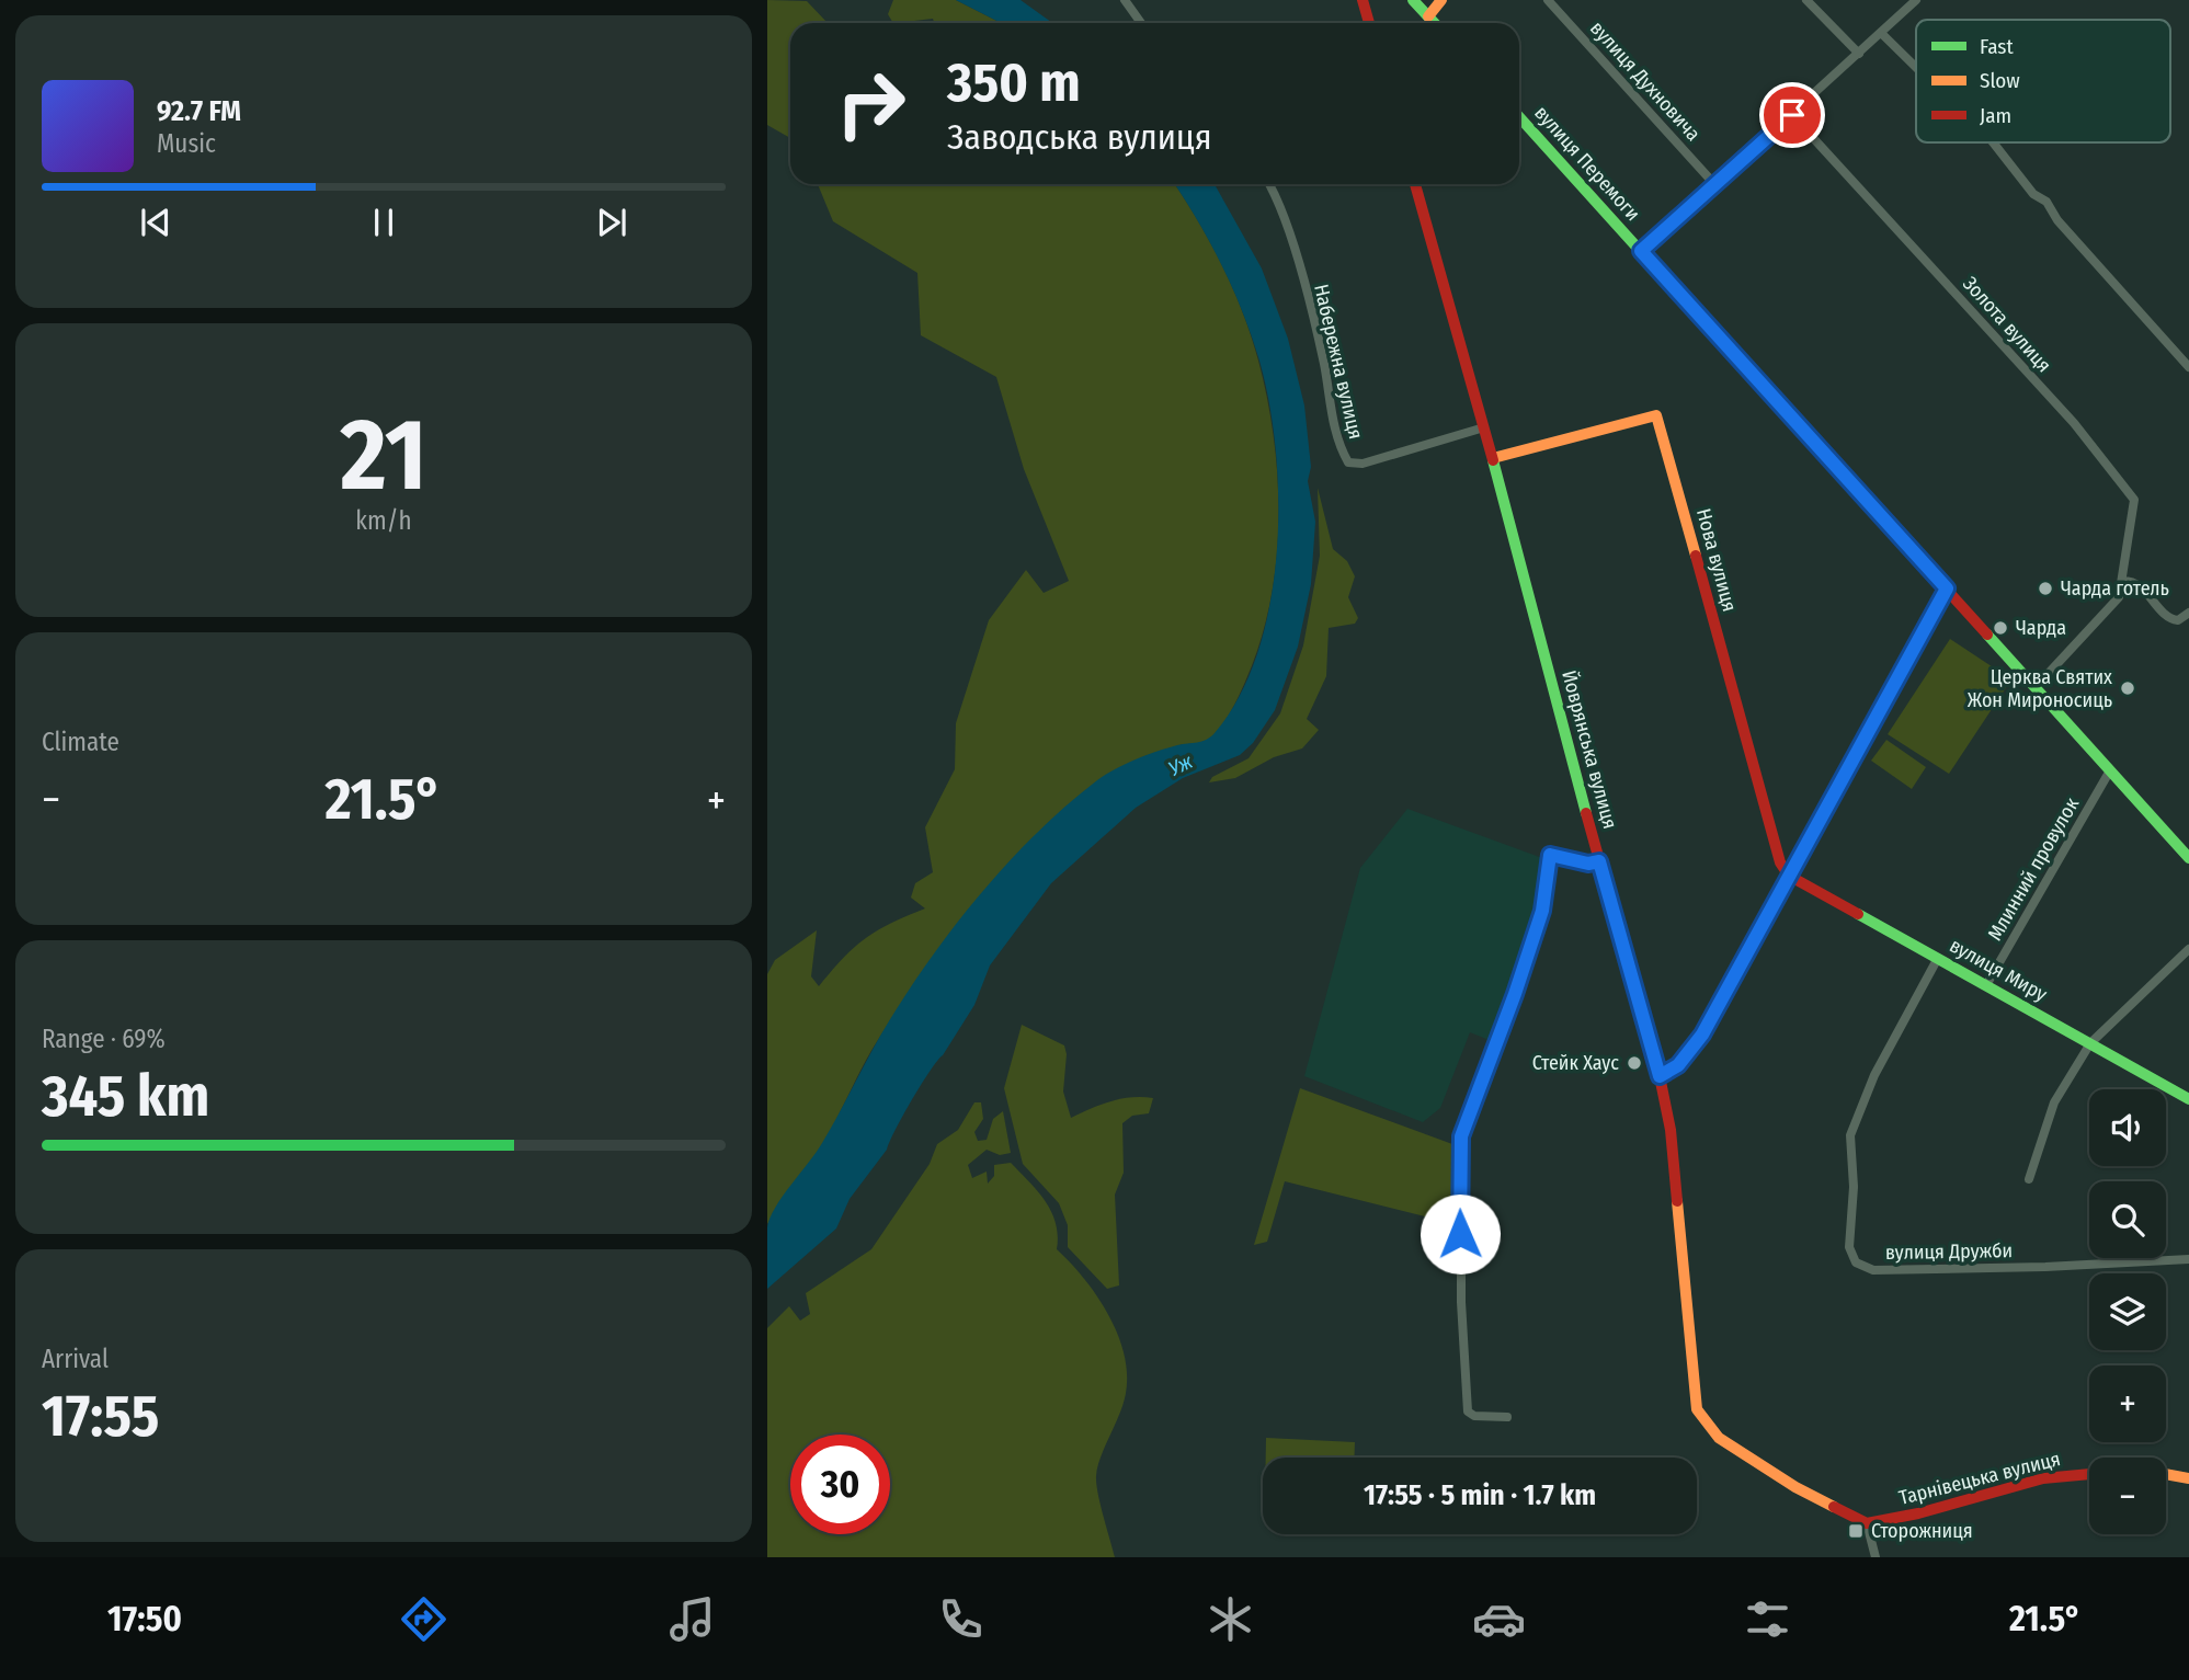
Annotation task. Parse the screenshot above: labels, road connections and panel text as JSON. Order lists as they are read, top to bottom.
{
  "streets": {
    "street": [
      "вулиця Духновича",
      "вулиця Перемоги",
      "Золота вулиця",
      "Набережна вулиця",
      "Нова вулиця",
      "Йоврянська вулиця",
      "Млинний провулок",
      "вулиця Миру",
      "вулиця Дружби",
      "Тарнівецька вулиця"
    ]
  },
  "crossings": [
    ["вулиця Перемоги", "Млинний провулок"],
    ["Набережна вулиця", "Йоврянська вулиця"],
    ["Нова вулиця", "Йоврянська вулиця"],
    ["Нова вулиця", "вулиця Миру"],
    ["Йоврянська вулиця", "Тарнівецька вулиця"],
    ["Млинний провулок", "вулиця Миру"],
    ["вулиця Миру", "вулиця Дружби"]
  ],
  "water": ["Уж"],
  "places": {
    "other": [
      "Чарда готель",
      "Чарда",
      "Церква Святих Жон Мироносиць",
      "Стейк Хаус"
    ],
    "transit": ["Сторожниця"]
  },
  "legend": ["Fast", "Slow", "Jam"],
  "page": {
    "turn": ["350 m", "Заводська вулиця"],
    "song": ["92.7 FM", "Music"],
    "tile": [
      ["21", "km/h"],
      "Climate",
      ["Range · 69%", "345 km"],
      ["Arrival", "17:55"]
    ],
    "heat": ["−", "21.5°", "+"],
    "map_buttons": ["+", "−"],
    "limit": "30",
    "trip": "17:55 · 5 min · 1.7 km",
    "tabs": ["17:50", "21.5°"]
  }
}
